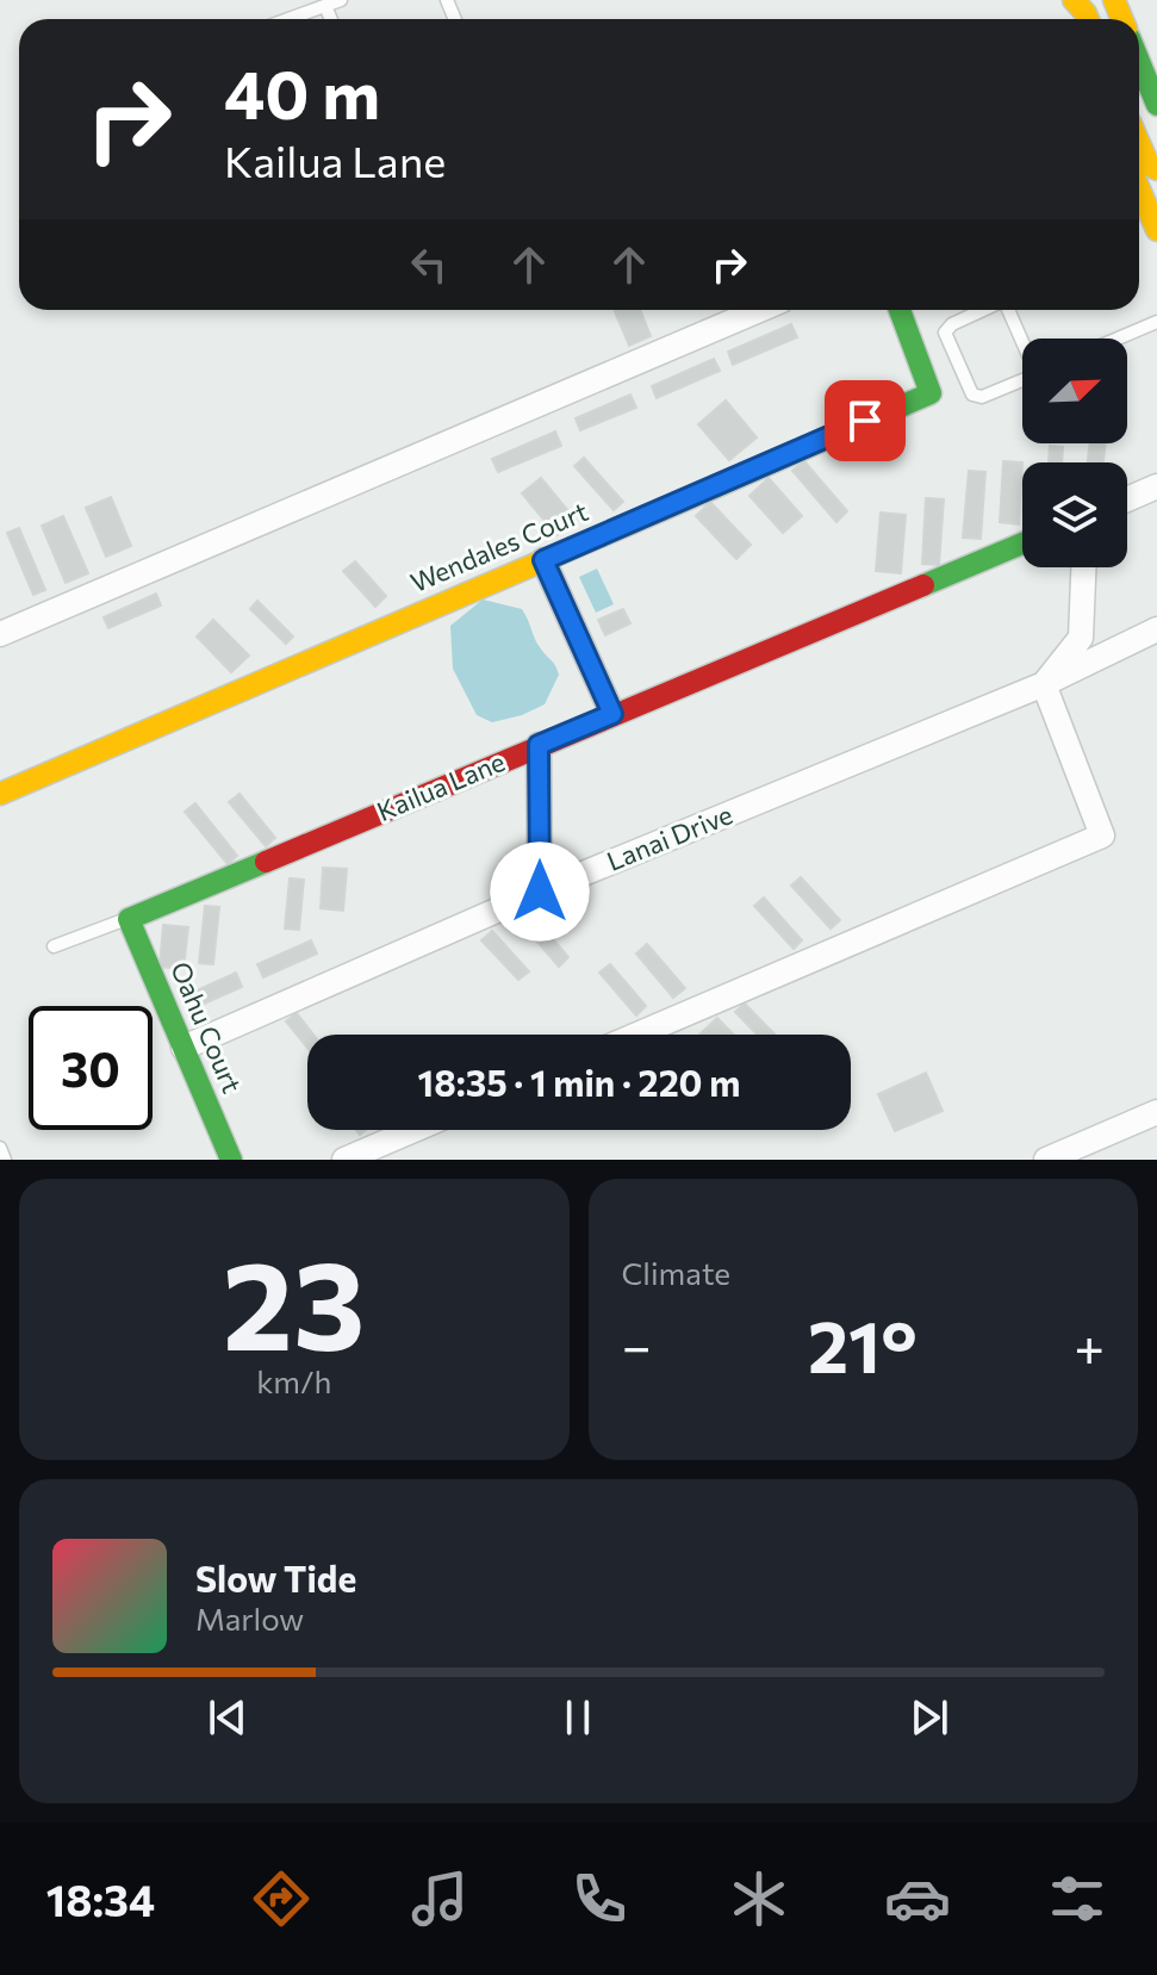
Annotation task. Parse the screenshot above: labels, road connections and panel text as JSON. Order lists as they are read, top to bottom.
{
  "streets": {
    "street": [
      "Wendales Court",
      "Kailua Lane",
      "Lanai Drive",
      "Oahu Court"
    ]
  },
  "crossings": [
    ["Kailua Lane", "Oahu Court"],
    ["Lanai Drive", "Oahu Court"]
  ],
  "north": "top right",
  "page": {
    "turn": ["40 m", "Kailua Lane"],
    "limit": "30",
    "trip": "18:35 · 1 min · 220 m",
    "tile": [
      ["23", "km/h"],
      "Climate"
    ],
    "heat": ["−", "21°", "+"],
    "song": ["Slow Tide", "Marlow"],
    "tabs": "18:34"
  }
}
